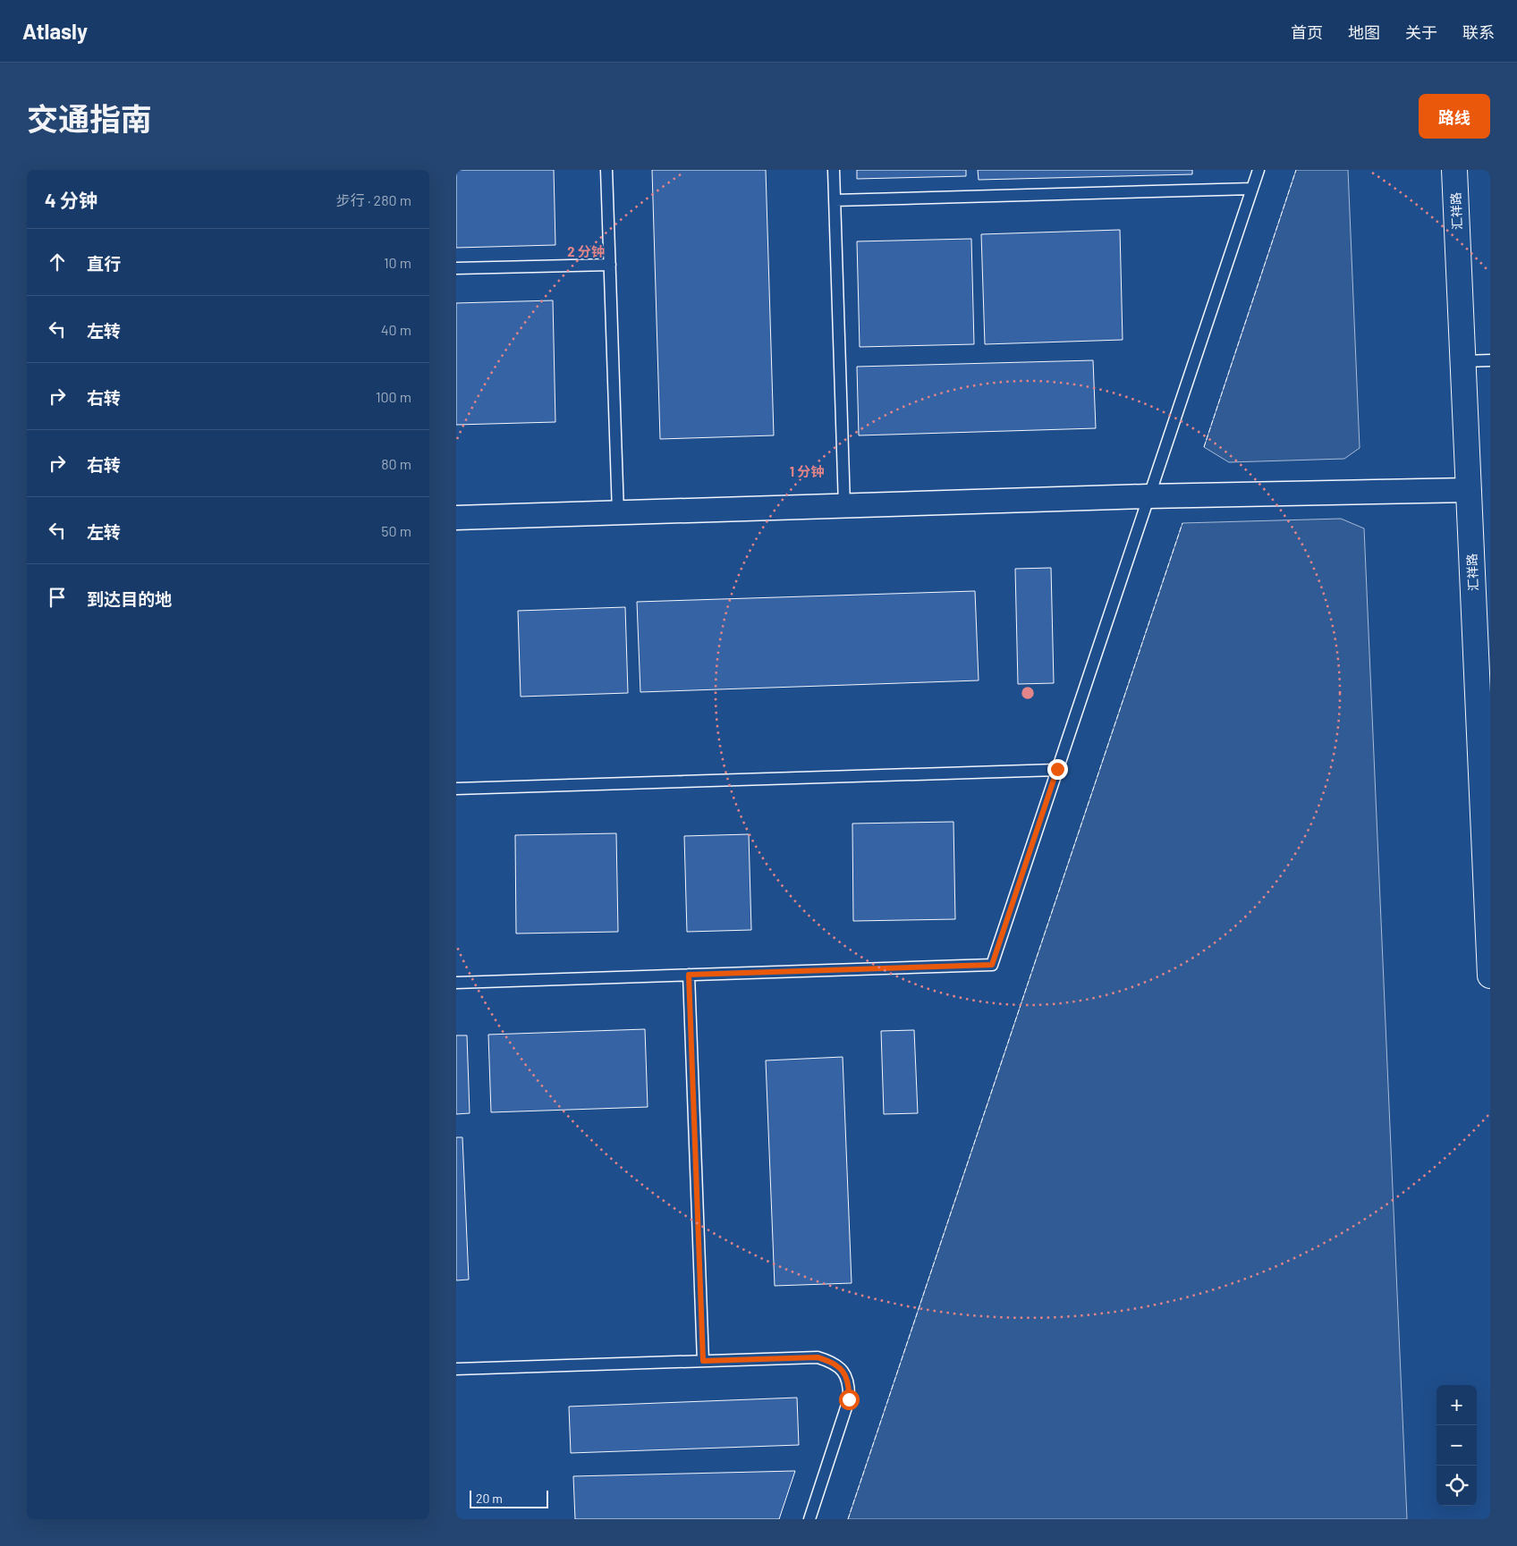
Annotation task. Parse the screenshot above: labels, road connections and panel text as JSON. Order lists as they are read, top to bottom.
{
  "streets": {
    "main road": ["汇祥路"]
  },
  "scale_bar": "20 m",
  "page": {
    "header": "Atlasly",
    "nav": [
      "首页",
      "地图",
      "关于",
      "联系"
    ],
    "title": "交通指南",
    "buttons": "路线",
    "heading": ["4 分钟", "步行 · 280 m"],
    "list": [
      ["直行", "10 m"],
      ["左转", "40 m"],
      ["右转", "100 m"],
      ["右转", "80 m"],
      ["左转", "50 m"],
      "到达目的地"
    ],
    "map_buttons": ["+", "−"],
    "scale": "20 m"
  },
  "rings": ["2 分钟", "1 分钟"]
}
